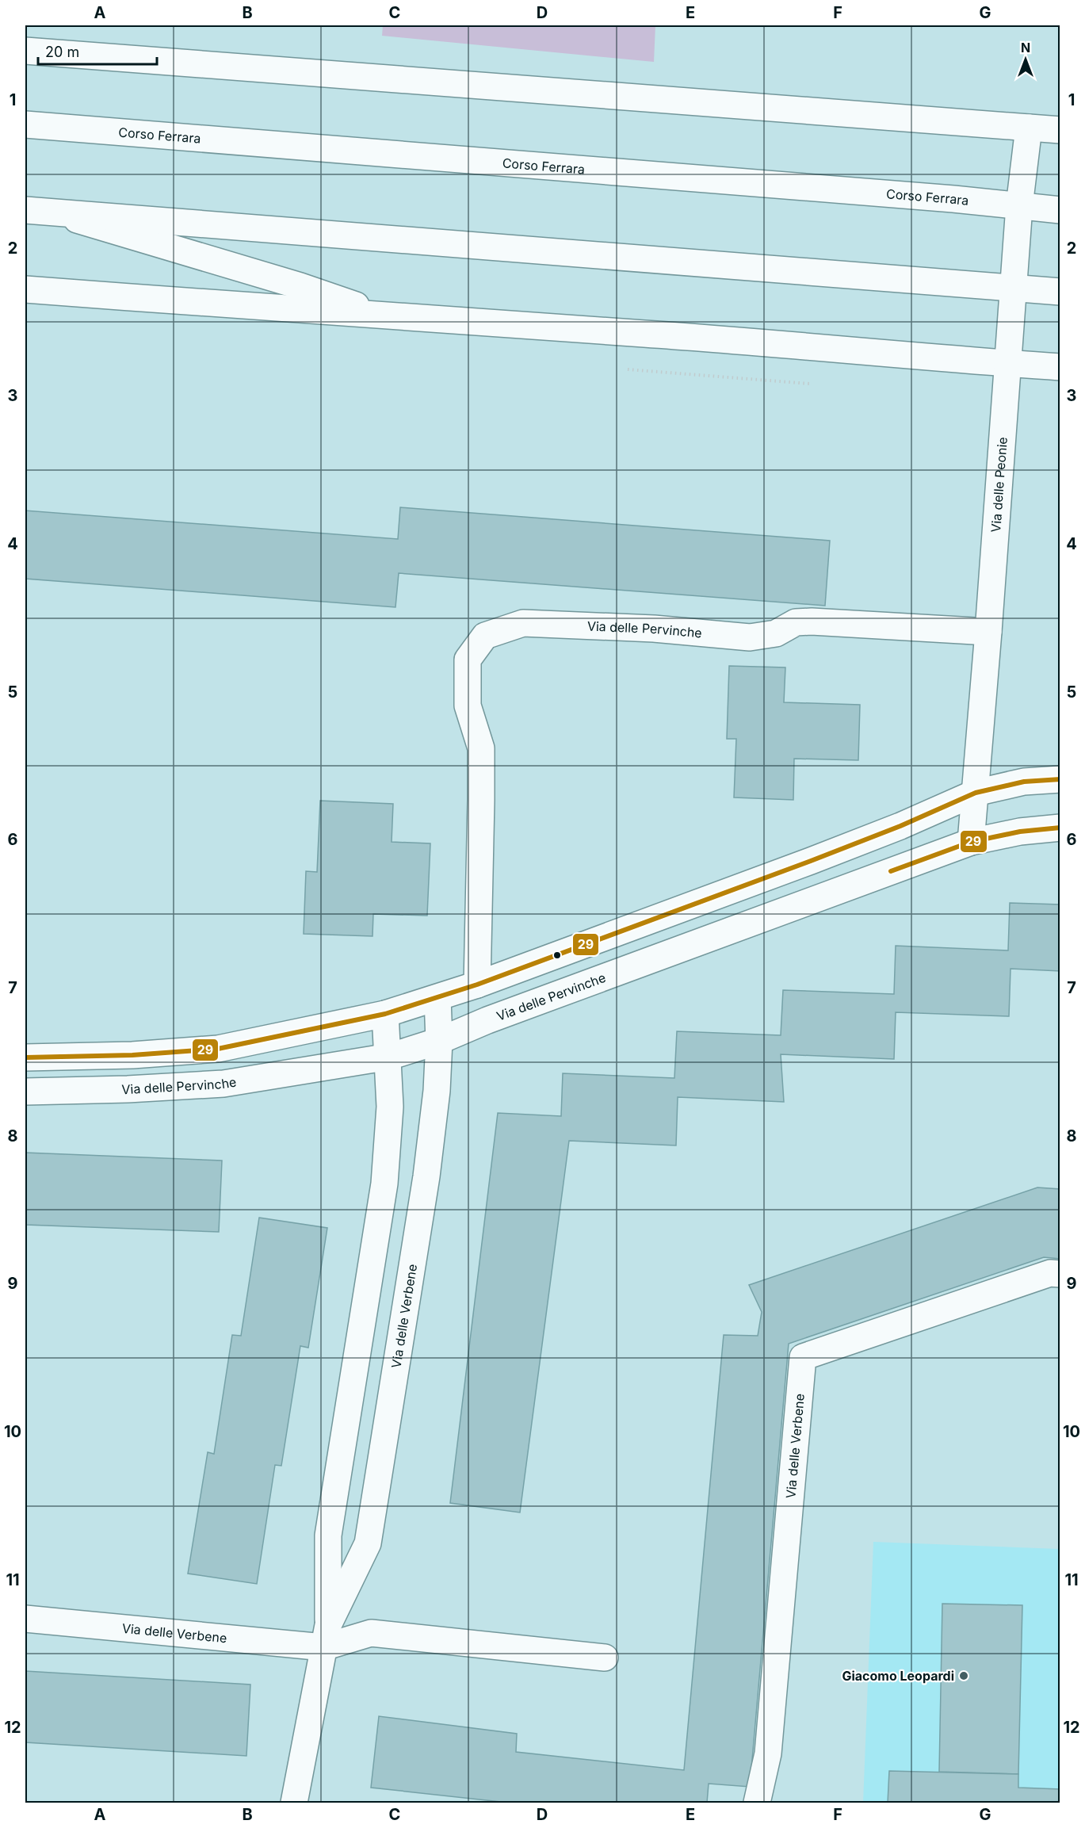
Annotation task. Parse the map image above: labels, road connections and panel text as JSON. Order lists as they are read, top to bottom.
{
  "streets": {
    "street": [
      "Corso Ferrara",
      "Via delle Peonie",
      "Via delle Pervinche",
      "Via delle Verbene"
    ]
  },
  "crossings": [
    ["Corso Ferrara", "Via delle Peonie"],
    ["Via delle Peonie", "Via delle Pervinche"],
    ["Via delle Pervinche", "Via delle Verbene"]
  ],
  "places": ["Giacomo Leopardi"],
  "lines": ["transit line 29"],
  "scale_bar": "20 m",
  "north": "top",
  "grid": {
    "columns": [
      "A",
      "B",
      "C",
      "D",
      "E",
      "F",
      "G"
    ],
    "rows": [
      "1",
      "2",
      "3",
      "4",
      "5",
      "6",
      "7",
      "8",
      "9",
      "10",
      "11",
      "12"
    ]
  }
}
